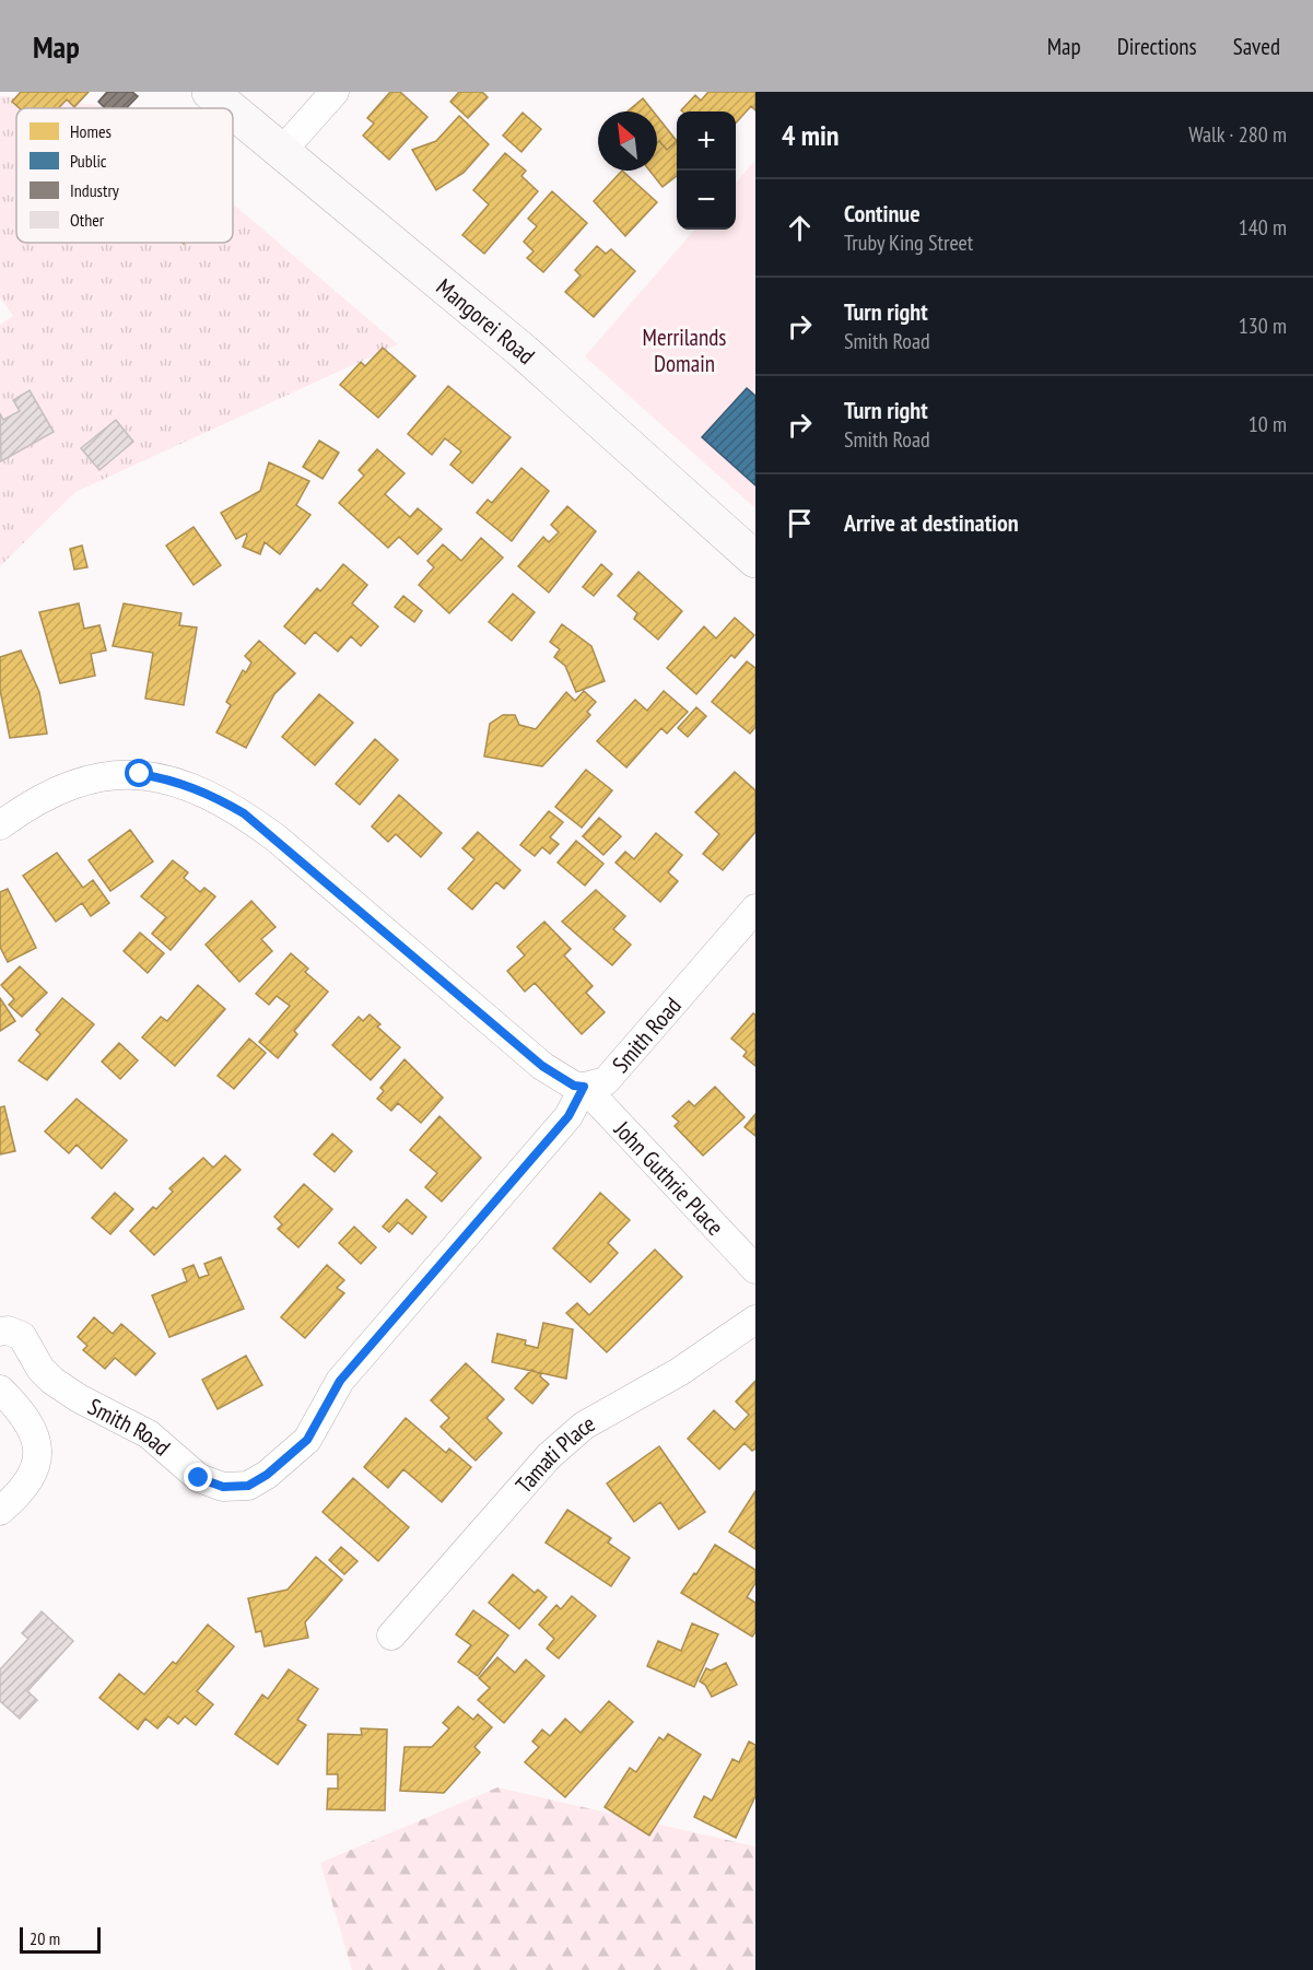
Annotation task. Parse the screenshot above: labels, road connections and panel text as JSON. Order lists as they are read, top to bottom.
{
  "streets": {
    "street": [
      "Mangorei Road",
      "Smith Road",
      "John Guthrie Place",
      "Tamati Place"
    ]
  },
  "crossings": [
    ["Smith Road", "John Guthrie Place"]
  ],
  "parks": ["Merrilands Domain"],
  "legend": [
    "Homes",
    "Public",
    "Industry",
    "Other"
  ],
  "scale_bar": "20 m",
  "north": "top left",
  "page": {
    "header": "Map",
    "nav": ["Map", "Directions", "Saved"],
    "heading": ["4 min", "Walk · 280 m"],
    "map_buttons": ["+", "−"],
    "list": [
      ["Continue", "Truby King Street", "140 m"],
      ["Turn right", "Smith Road", "130 m"],
      ["Turn right", "Smith Road", "10 m"],
      "Arrive at destination"
    ],
    "scale": "20 m"
  }
}
